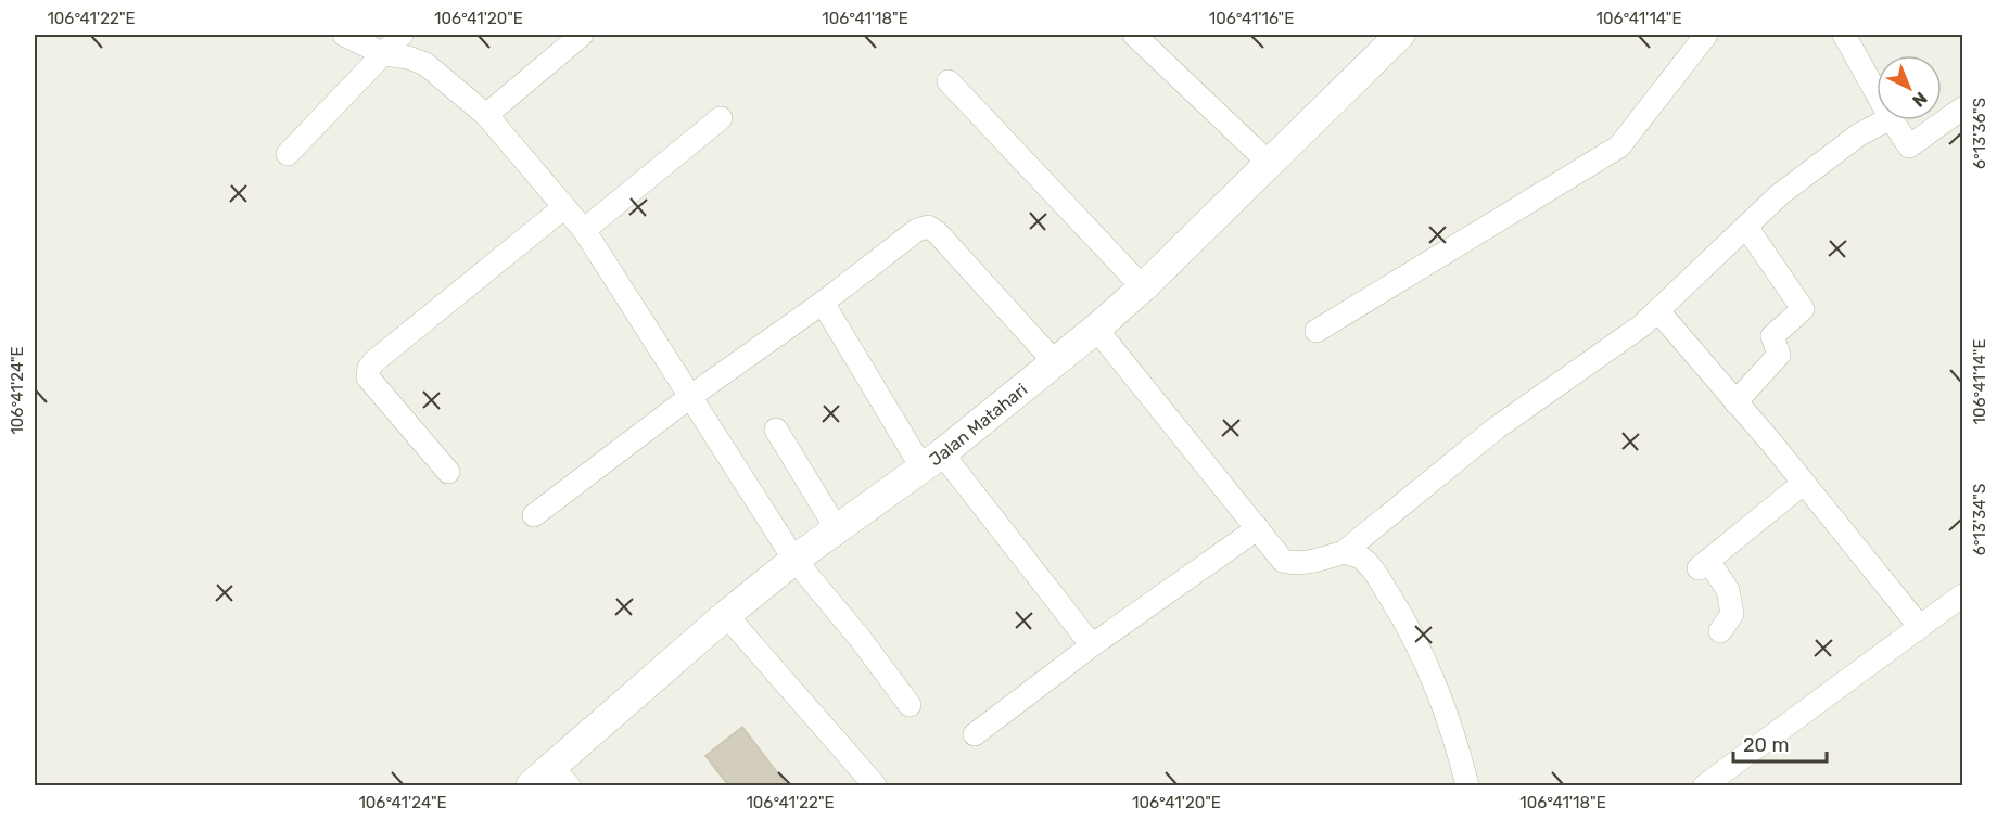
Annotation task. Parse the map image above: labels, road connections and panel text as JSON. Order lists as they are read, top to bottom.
{
  "streets": {
    "street": ["Jalan Matahari"]
  },
  "scale_bar": "20 m",
  "north": "bottom right",
  "coordinates": [
    "106°41'22\"E",
    "106°41'20\"E",
    "106°41'18\"E",
    "106°41'16\"E",
    "106°41'14\"E",
    "6°13'36\"S",
    "106°41'24\"E",
    "6°13'34\"S"
  ]
}
